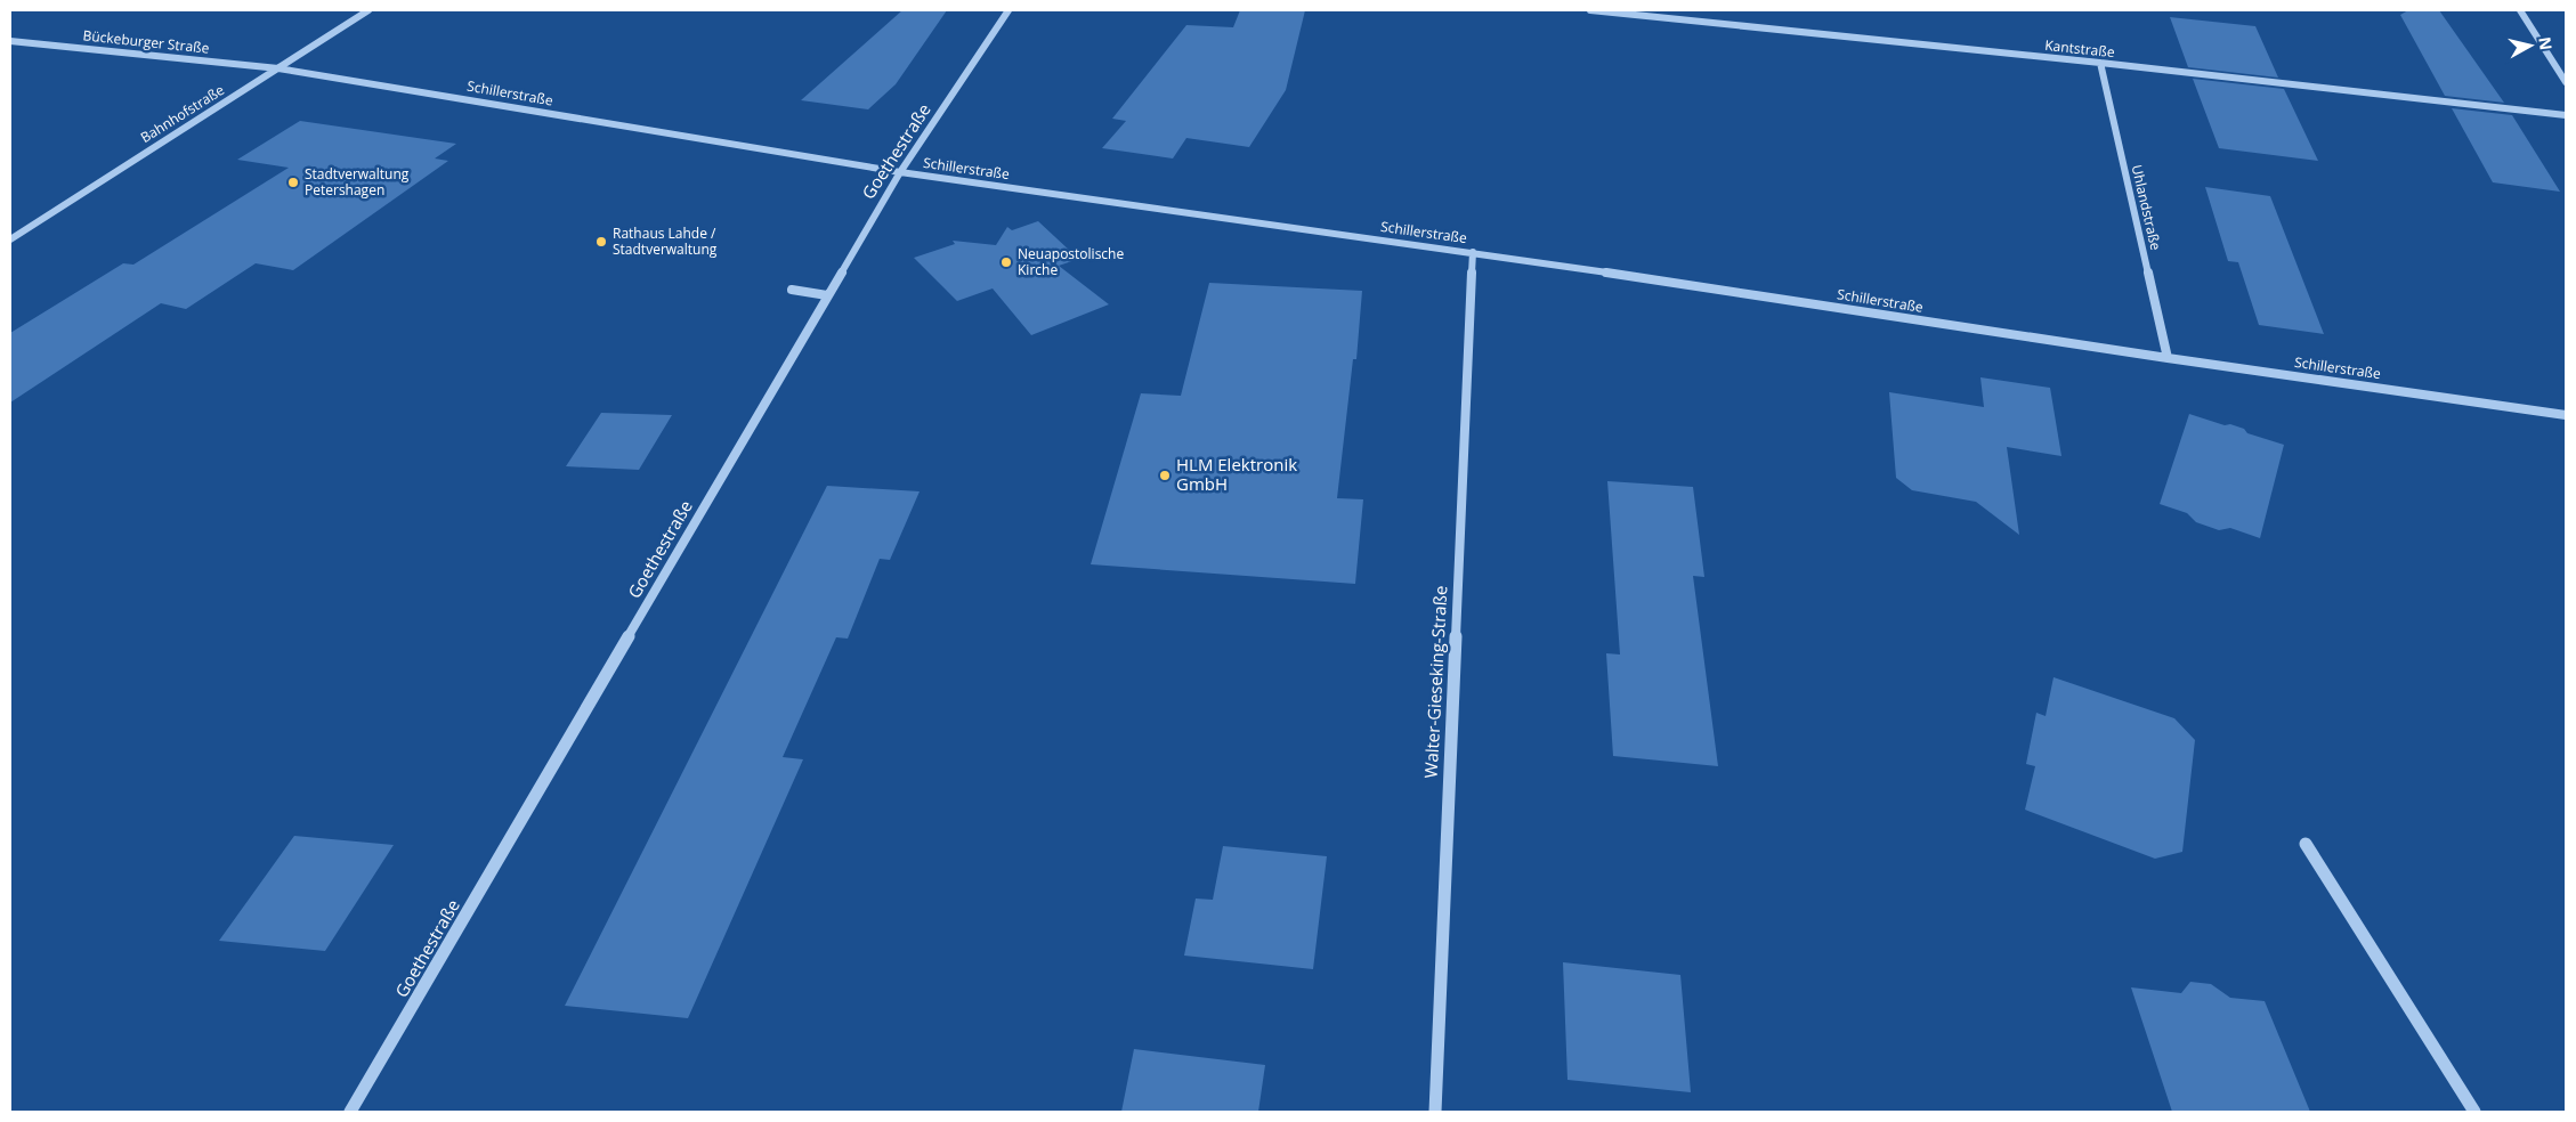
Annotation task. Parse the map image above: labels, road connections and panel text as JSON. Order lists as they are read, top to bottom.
{
  "streets": {
    "street": [
      "Bückeburger Straße",
      "Kantstraße",
      "Schillerstraße",
      "Bahnhofstraße",
      "Goethestraße",
      "Uhlandstraße",
      "Walter-Gieseking-Straße"
    ]
  },
  "crossings": [
    ["Bückeburger Straße", "Schillerstraße"],
    ["Bückeburger Straße", "Bahnhofstraße"],
    ["Kantstraße", "Uhlandstraße"],
    ["Schillerstraße", "Bahnhofstraße"],
    ["Schillerstraße", "Goethestraße"],
    ["Schillerstraße", "Uhlandstraße"],
    ["Schillerstraße", "Walter-Gieseking-Straße"]
  ],
  "places": [
    "Stadtverwaltung Petershagen",
    "Rathaus Lahde / Stadtverwaltung",
    "Neuapostolische Kirche",
    "HLM Elektronik GmbH"
  ],
  "north": "right"
}
